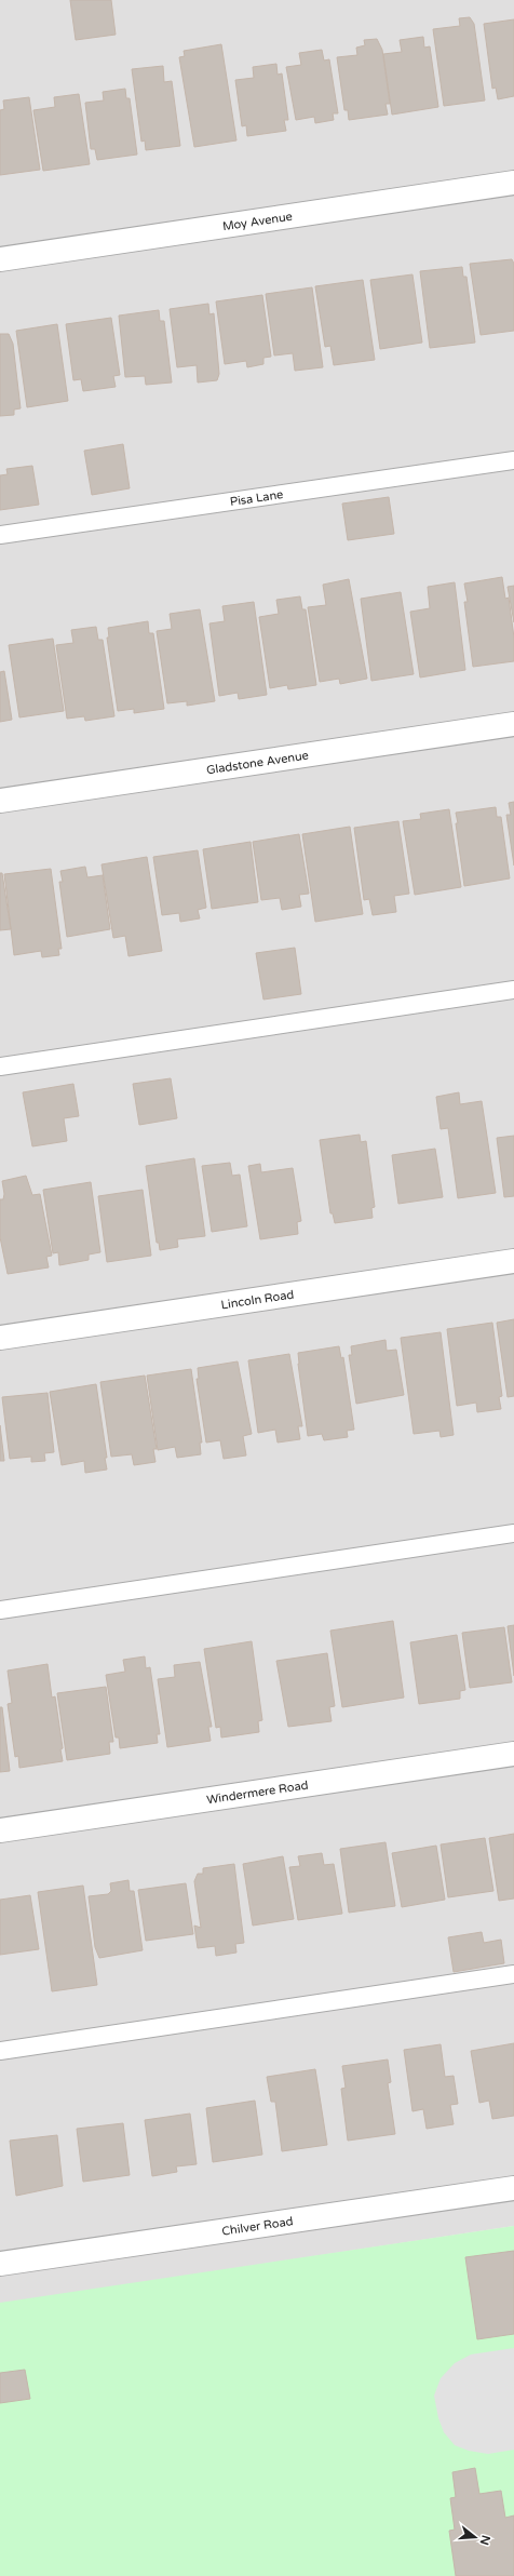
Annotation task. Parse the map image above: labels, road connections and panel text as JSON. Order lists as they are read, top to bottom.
{
  "streets": {
    "street": [
      "Moy Avenue",
      "Gladstone Avenue",
      "Lincoln Road",
      "Windermere Road",
      "Chilver Road"
    ],
    "lane": ["Pisa Lane"]
  },
  "north": "right"
}
